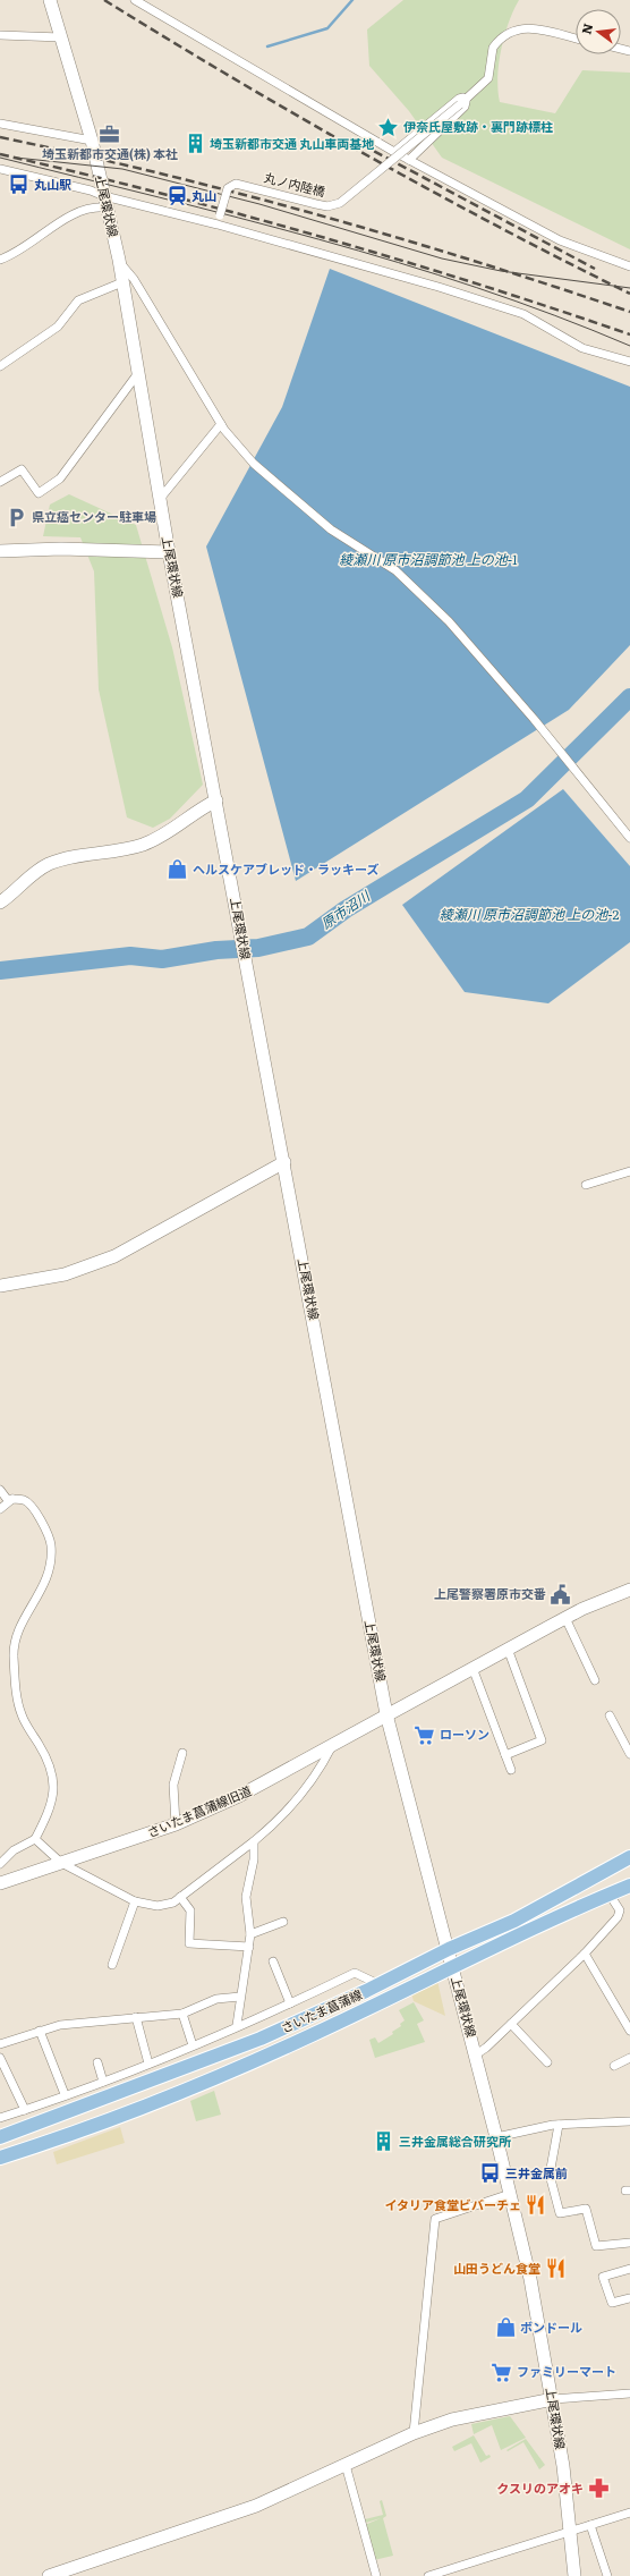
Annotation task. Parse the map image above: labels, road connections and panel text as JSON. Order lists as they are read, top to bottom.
{
  "streets": {
    "main road": ["上尾環状線", "さいたま菖蒲線旧道", "さいたま菖蒲線"],
    "street": ["丸ノ内陸橋"]
  },
  "crossings": [
    ["上尾環状線", "さいたま菖蒲線旧道"],
    ["上尾環状線", "さいたま菖蒲線"]
  ],
  "water": ["綾瀬川 原市沼調節池 上の池-1", "原市沼川", "綾瀬川 原市沼調節池 上の池-2"],
  "places": {
    "place": ["伊奈氏屋敷跡・裏門跡標柱"],
    "office": ["埼玉新都市交通(株) 本社"],
    "building": ["埼玉新都市交通 丸山車両基地", "三井金属総合研究所"],
    "bus stop": ["丸山駅", "三井金属前"],
    "station": ["丸山"],
    "parking": ["県立癌センター駐車場"],
    "shop": ["ヘルスケアブレッド・ラッキーズ", "ボンドール"],
    "public building": ["上尾警察署原市交番"],
    "supermarket": ["ローソン", "ファミリーマート"],
    "restaurant": ["イタリア食堂ビバーチェ", "山田うどん食堂"],
    "pharmacy": ["クスリのアオキ"]
  },
  "north": "left"
}
